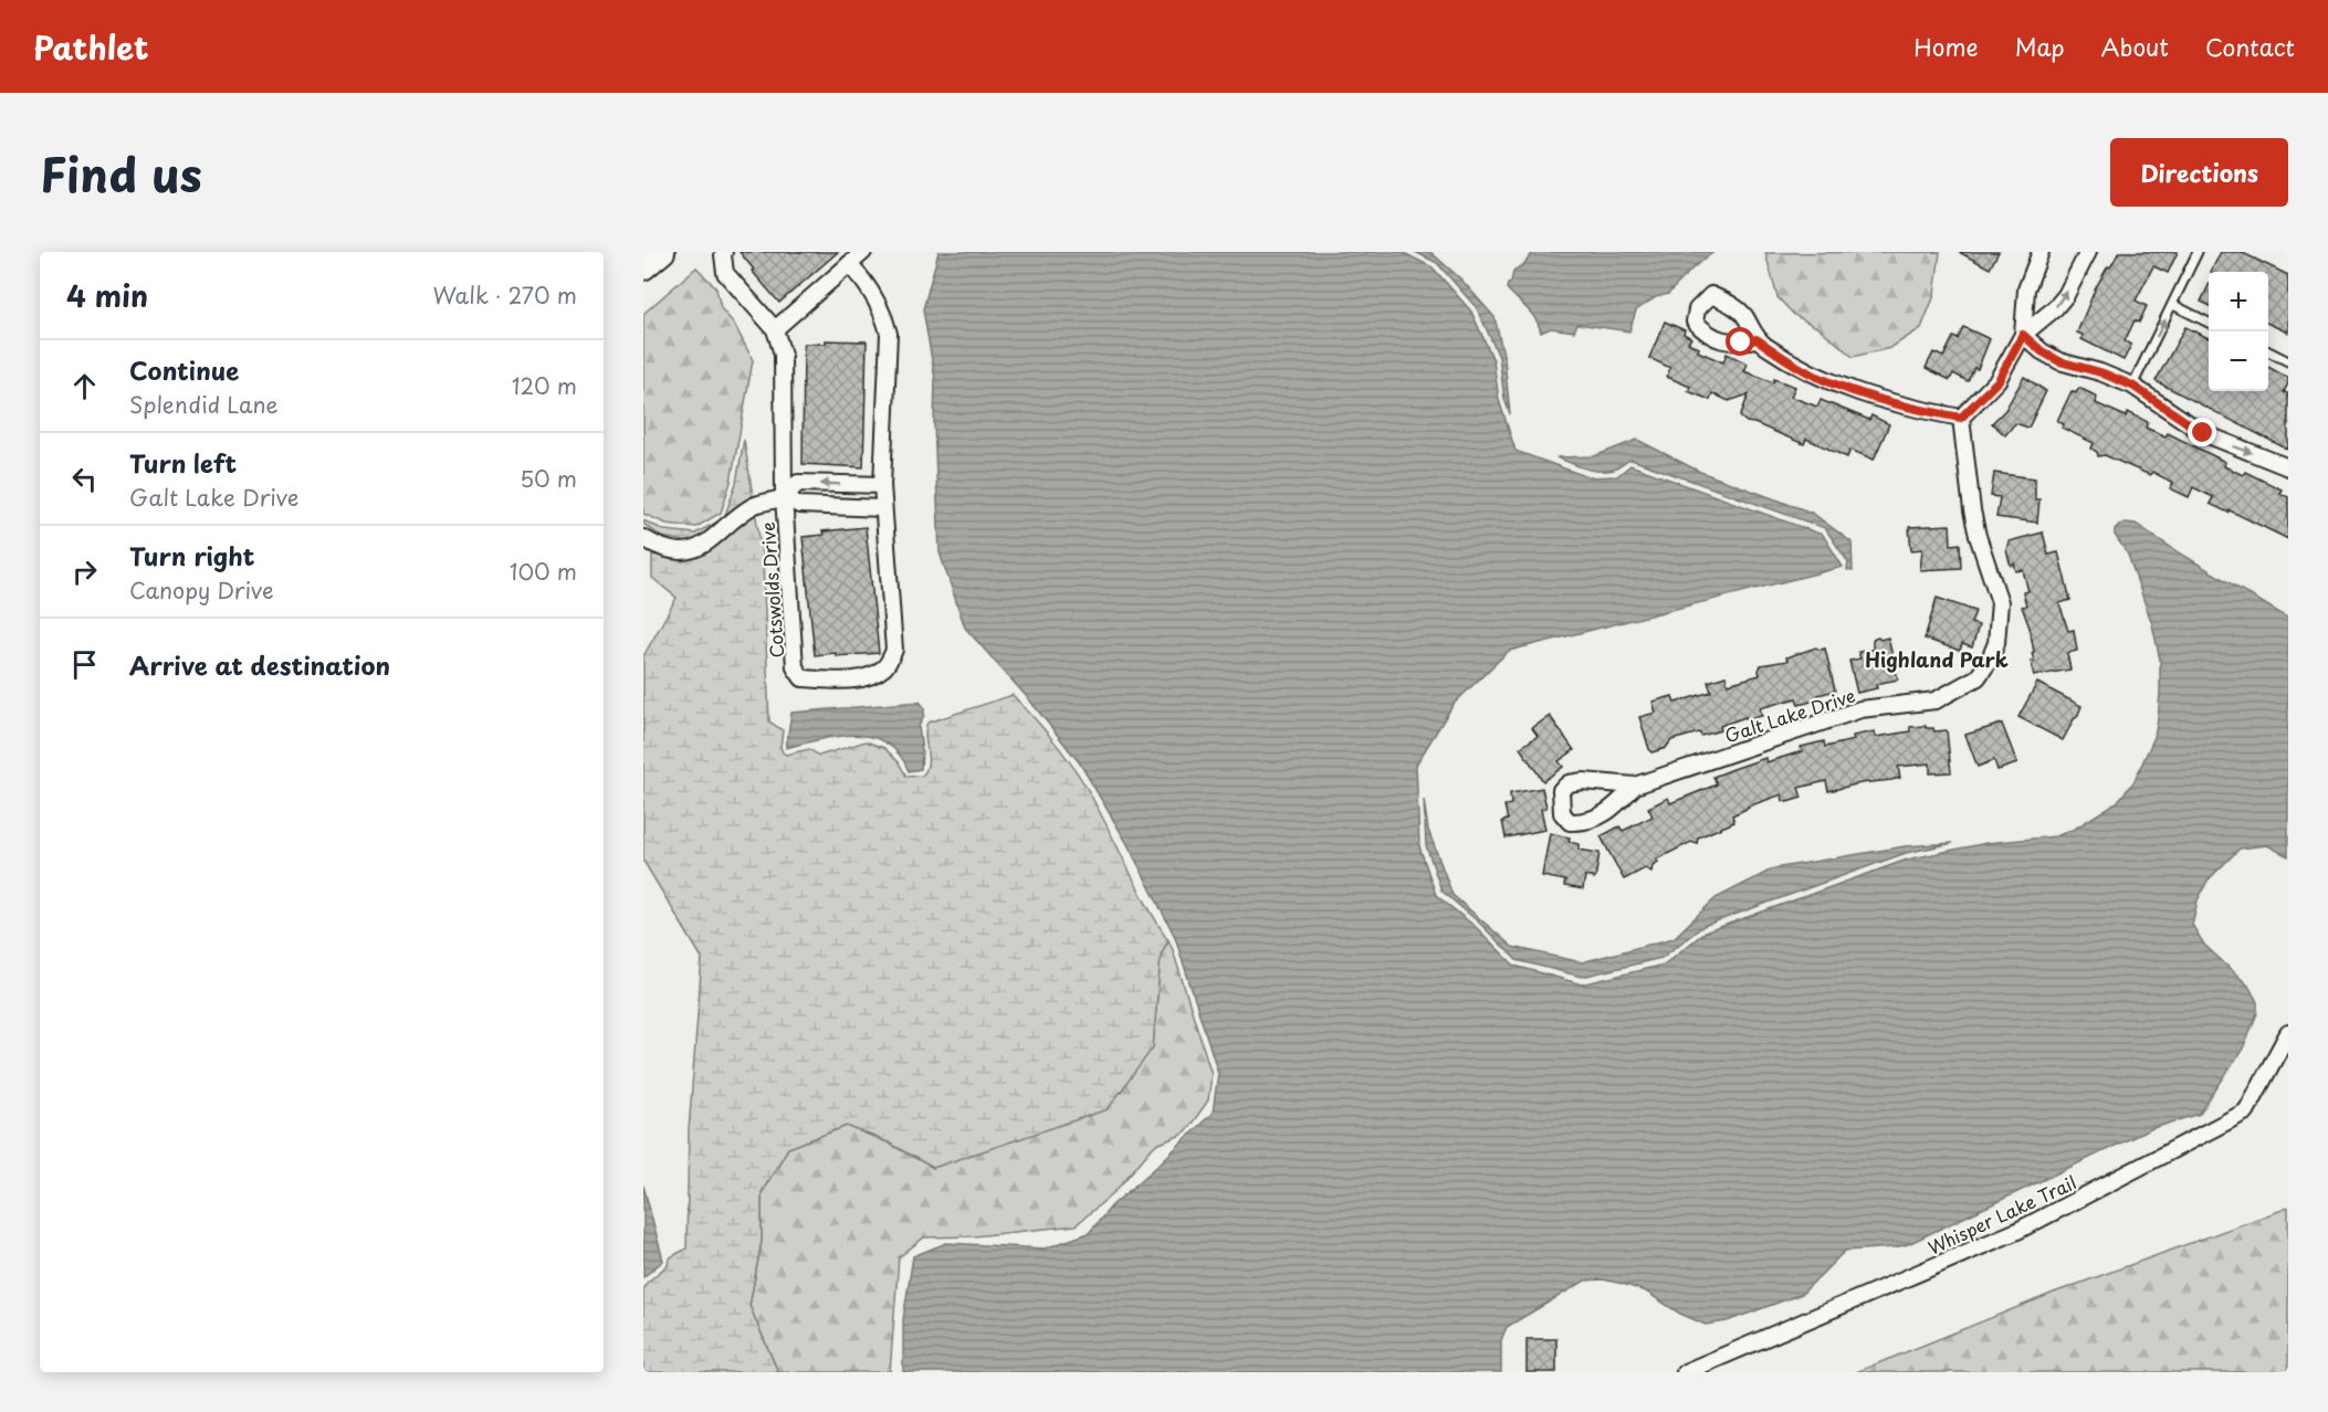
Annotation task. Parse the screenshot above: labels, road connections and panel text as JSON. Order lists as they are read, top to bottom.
{
  "streets": {
    "street": ["Cotswolds Drive", "Galt Lake Drive", "Whisper Lake Trail"]
  },
  "districts": ["Highland Park"],
  "page": {
    "header": "Pathlet",
    "nav": [
      "Home",
      "Map",
      "About",
      "Contact"
    ],
    "title": "Find us",
    "buttons": "Directions",
    "heading": ["4 min", "Walk · 270 m"],
    "map_buttons": ["+", "−"],
    "list": [
      ["Continue", "Splendid Lane", "120 m"],
      ["Turn left", "Galt Lake Drive", "50 m"],
      ["Turn right", "Canopy Drive", "100 m"],
      "Arrive at destination"
    ]
  }
}
